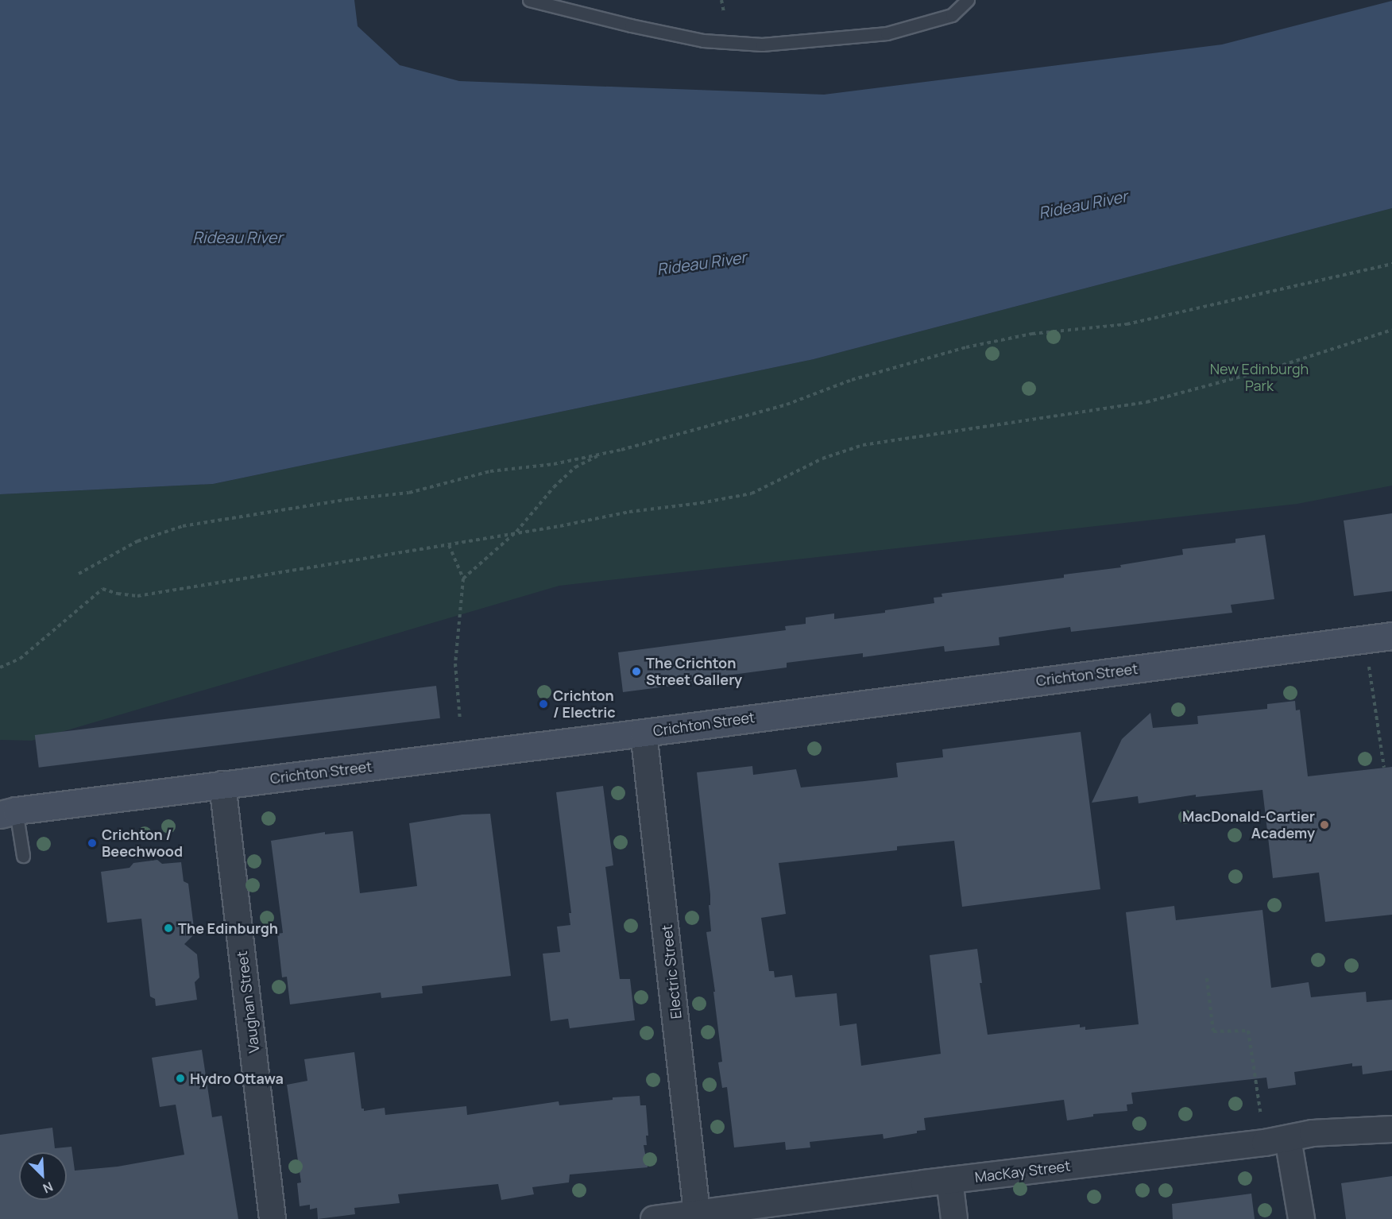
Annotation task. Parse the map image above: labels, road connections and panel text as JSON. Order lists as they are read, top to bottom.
{
  "streets": {
    "street": [
      "Crichton Street",
      "Electric Street",
      "Vaughan Street",
      "MacKay Street"
    ]
  },
  "crossings": [
    ["Crichton Street", "Electric Street"],
    ["Crichton Street", "Vaughan Street"],
    ["Electric Street", "MacKay Street"]
  ],
  "water": ["Rideau River"],
  "parks": ["New Edinburgh Park"],
  "places": [
    "The Crichton Street Gallery",
    "Crichton / Electric",
    "MacDonald-Cartier Academy",
    "Crichton / Beechwood",
    "The Edinburgh",
    "Hydro Ottawa"
  ],
  "north": "bottom right"
}
